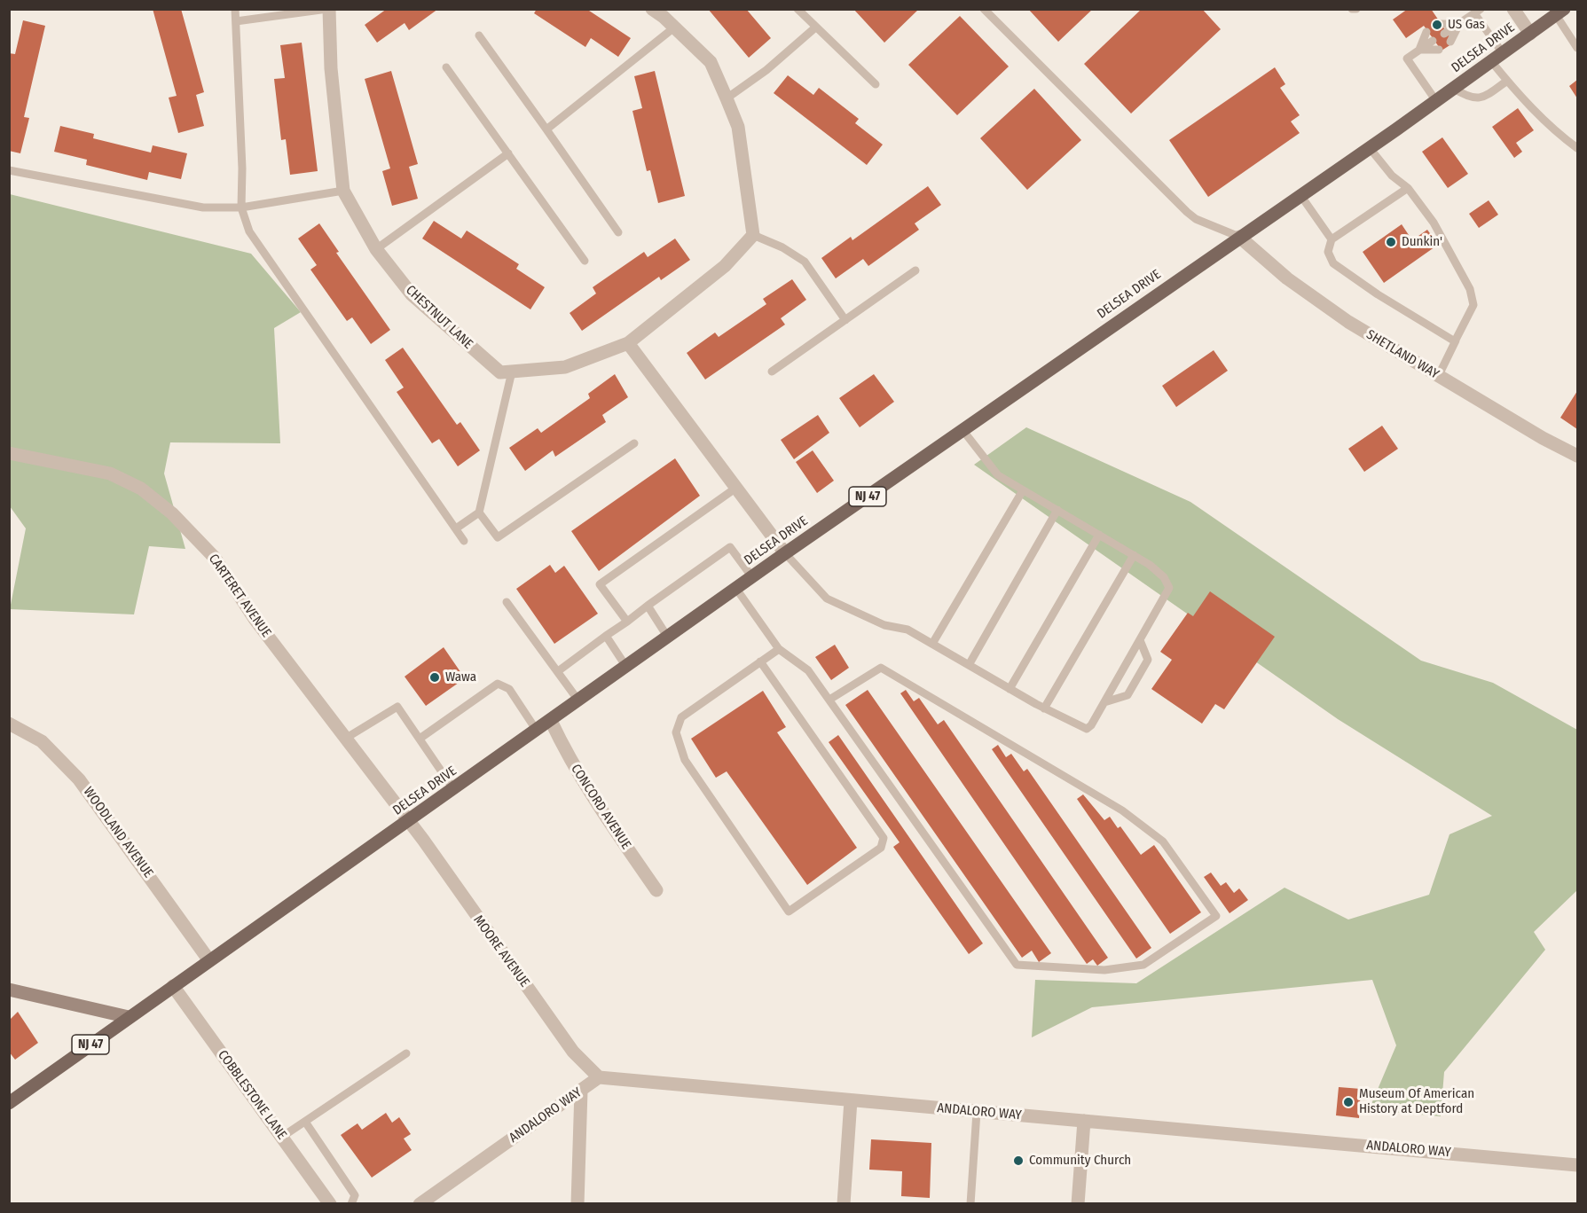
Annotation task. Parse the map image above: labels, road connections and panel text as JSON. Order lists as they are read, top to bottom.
{
  "streets": {
    "main road": ["DELSEA DRIVE", "NJ 47"],
    "street": [
      "CHESTNUT LANE",
      "SHETLAND WAY",
      "CARTERET AVENUE",
      "CONCORD AVENUE",
      "WOODLAND AVENUE",
      "MOORE AVENUE",
      "COBBLESTONE LANE",
      "ANDALORO WAY"
    ]
  },
  "crossings": [
    ["DELSEA DRIVE", "SHETLAND WAY"],
    ["DELSEA DRIVE", "CARTERET AVENUE"],
    ["DELSEA DRIVE", "CONCORD AVENUE"],
    ["DELSEA DRIVE", "WOODLAND AVENUE"],
    ["DELSEA DRIVE", "MOORE AVENUE"],
    ["DELSEA DRIVE", "COBBLESTONE LANE"],
    ["CARTERET AVENUE", "MOORE AVENUE"],
    ["MOORE AVENUE", "ANDALORO WAY"]
  ],
  "places": [
    "US Gas",
    "Dunkin'",
    "Wawa",
    "Museum Of American History at Deptford",
    "Community Church"
  ]
}
